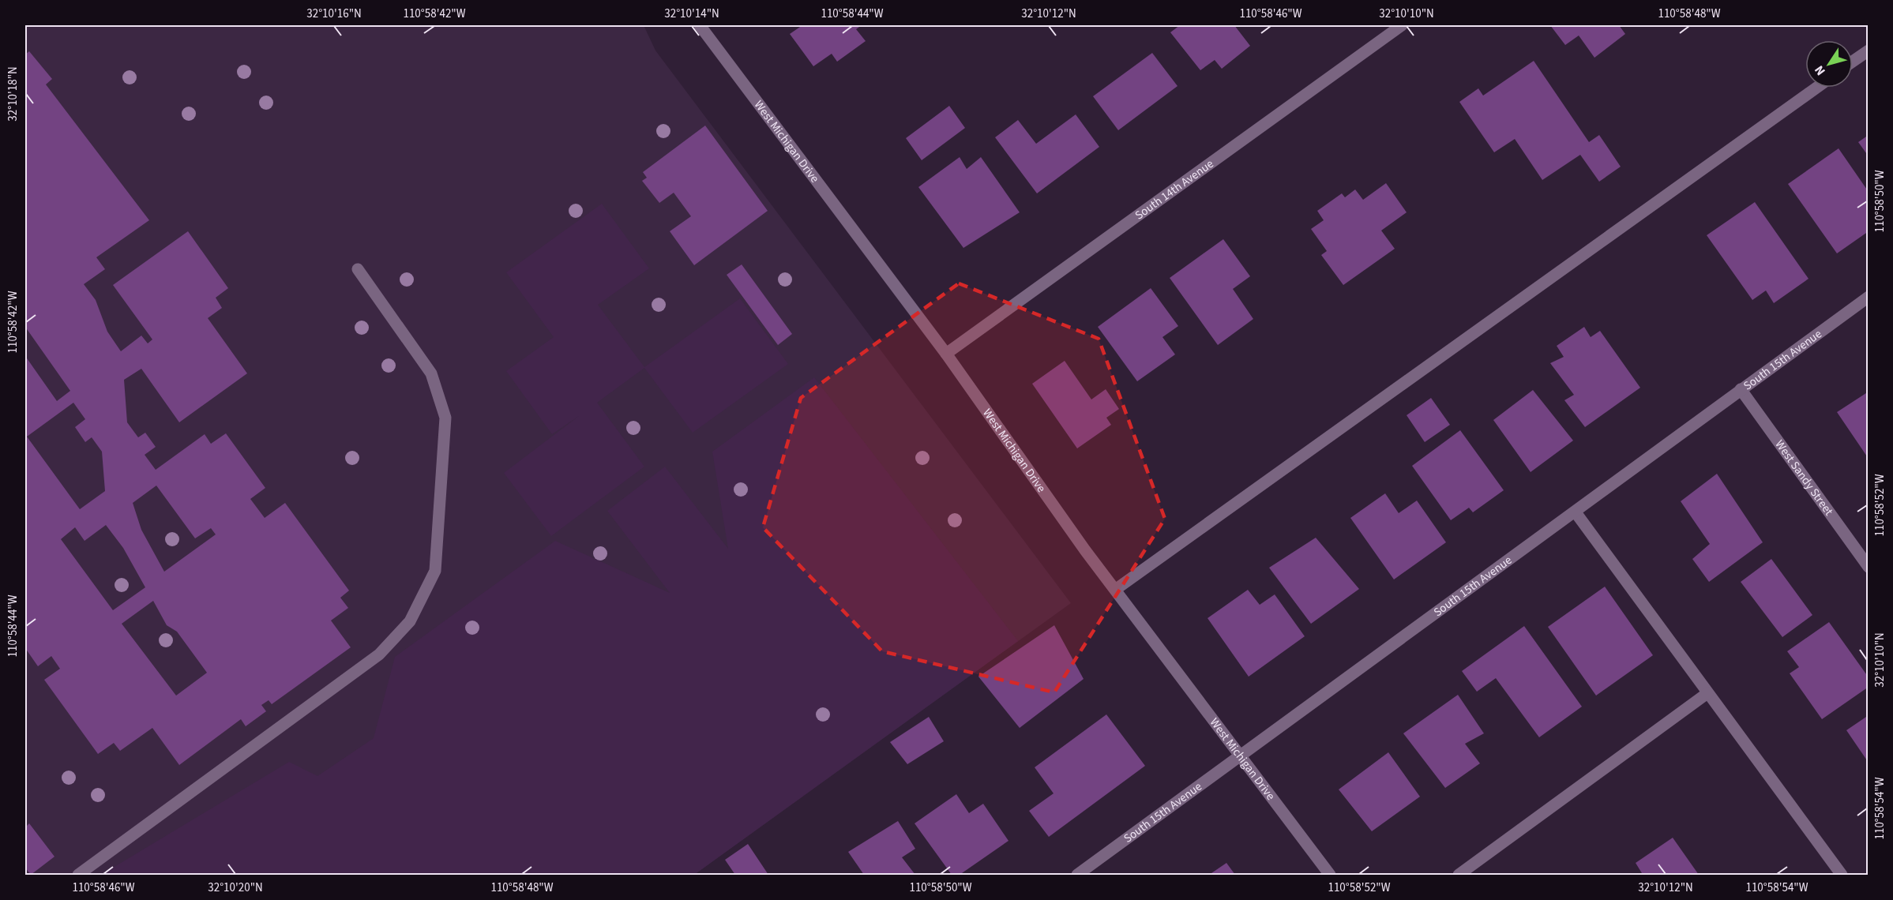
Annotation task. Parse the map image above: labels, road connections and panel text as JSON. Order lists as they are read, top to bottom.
{
  "streets": {
    "street": [
      "West Michigan Drive",
      "South 14th Avenue",
      "South 15th Avenue",
      "West Sandy Street"
    ]
  },
  "crossings": [
    ["West Michigan Drive", "South 14th Avenue"],
    ["West Michigan Drive", "South 15th Avenue"],
    ["South 15th Avenue", "West Sandy Street"]
  ],
  "north": "bottom left",
  "coordinates": [
    "32°10'16\"N",
    "110°58'42\"W",
    "32°10'14\"N",
    "110°58'44\"W",
    "32°10'12\"N",
    "110°58'46\"W",
    "32°10'10\"N",
    "110°58'48\"W",
    "32°10'18\"N",
    "110°58'50\"W",
    "110°58'52\"W",
    "110°58'54\"W",
    "32°10'20\"N"
  ]
}
